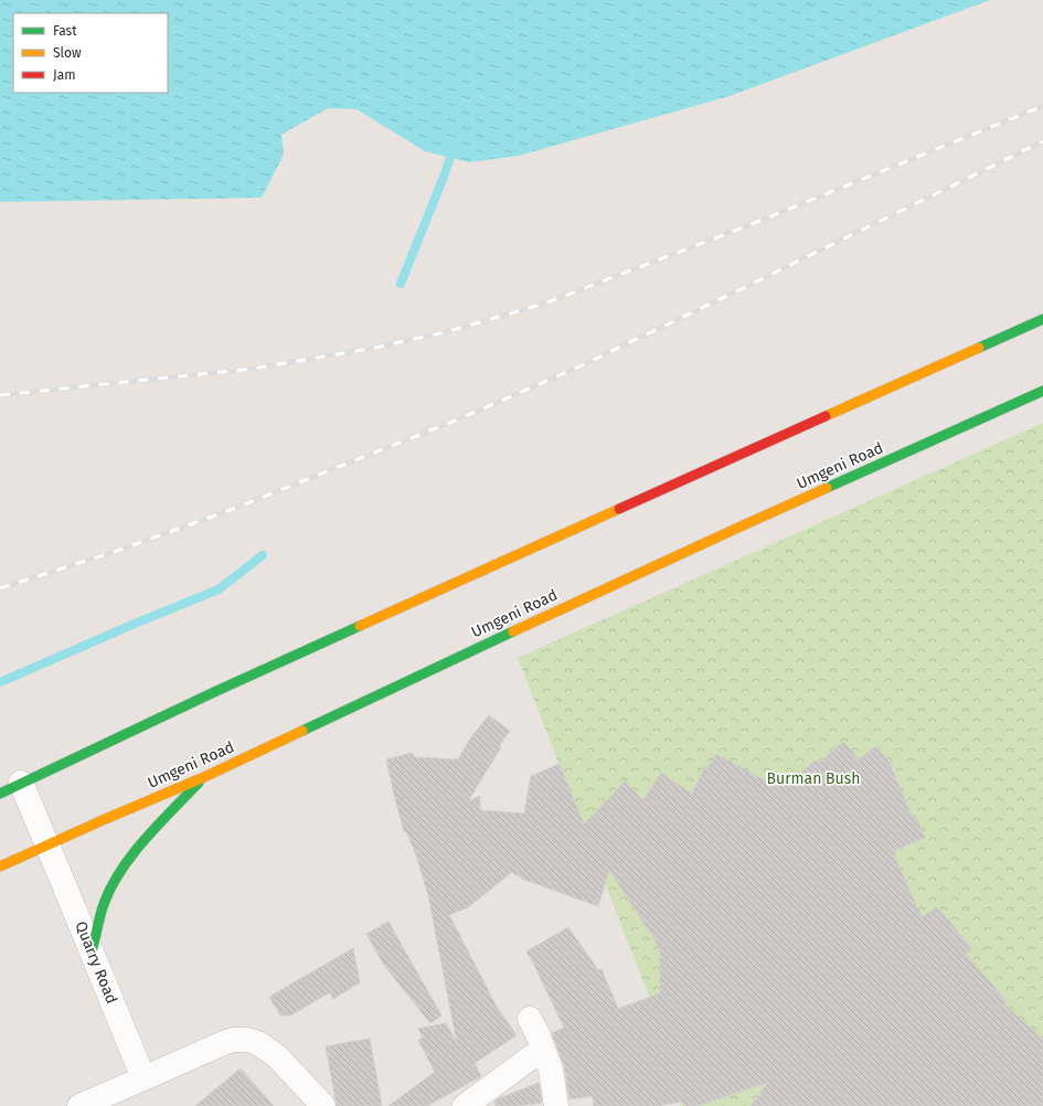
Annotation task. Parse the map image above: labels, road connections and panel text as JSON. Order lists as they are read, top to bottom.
{
  "streets": {
    "highway": ["Umgeni Road"],
    "street": ["Quarry Road"]
  },
  "crossings": [
    ["Umgeni Road", "Quarry Road"]
  ],
  "parks": ["Burman Bush"],
  "legend": ["Fast", "Slow", "Jam"]
}
